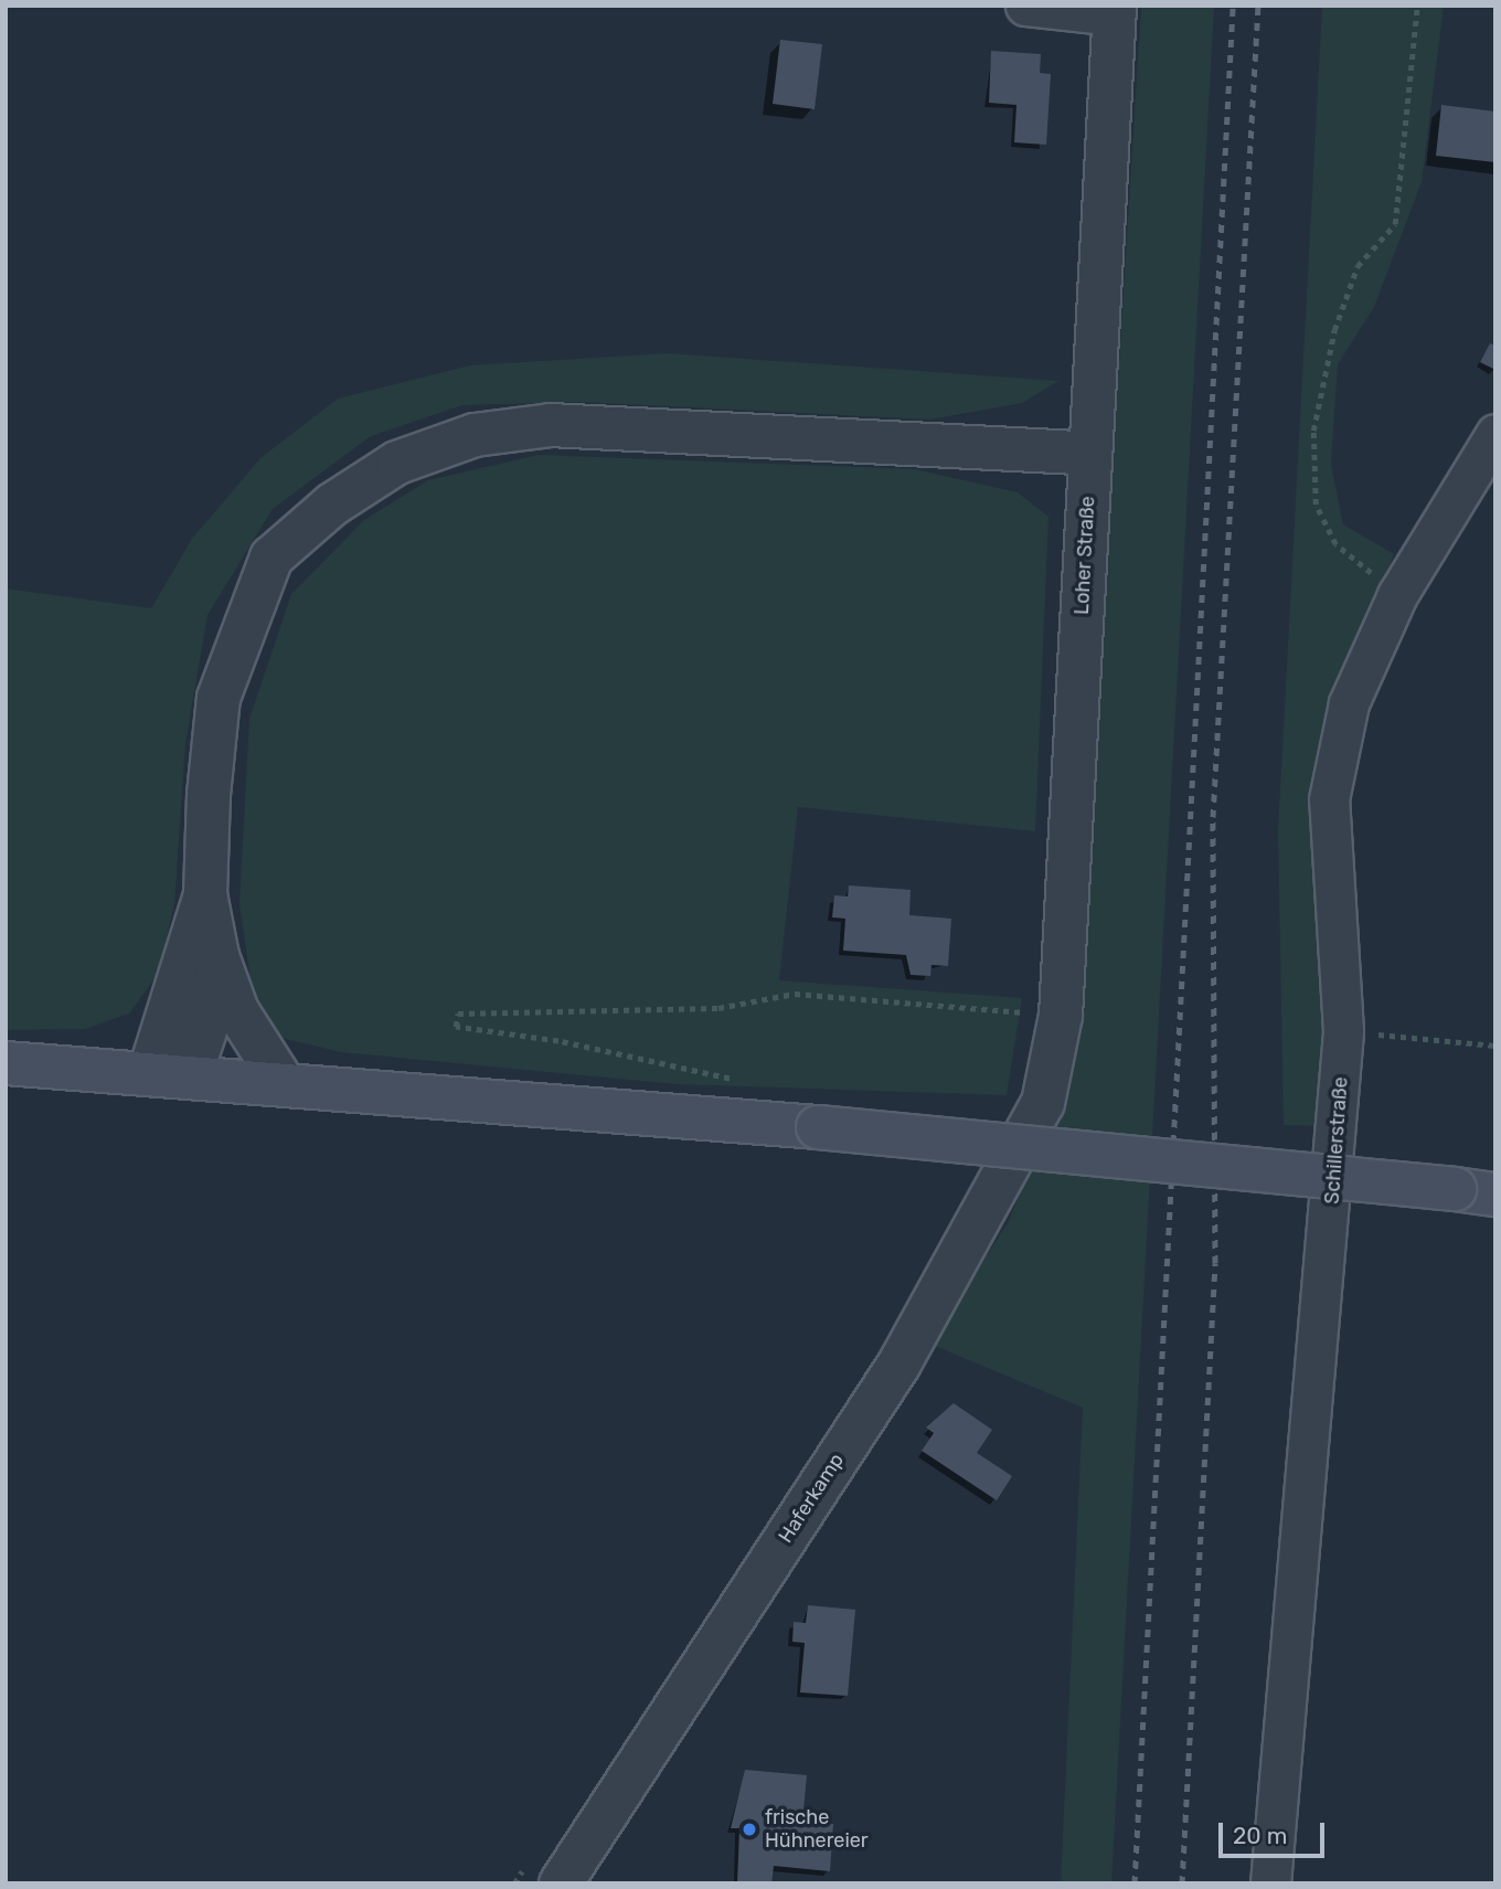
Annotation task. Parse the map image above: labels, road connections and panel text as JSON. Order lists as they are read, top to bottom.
{
  "streets": {
    "street": ["Loher Straße", "Schillerstraße", "Haferkamp"]
  },
  "crossings": [
    ["Loher Straße", "Haferkamp"]
  ],
  "places": ["frische Hühnereier"],
  "scale_bar": "20 m"
}
